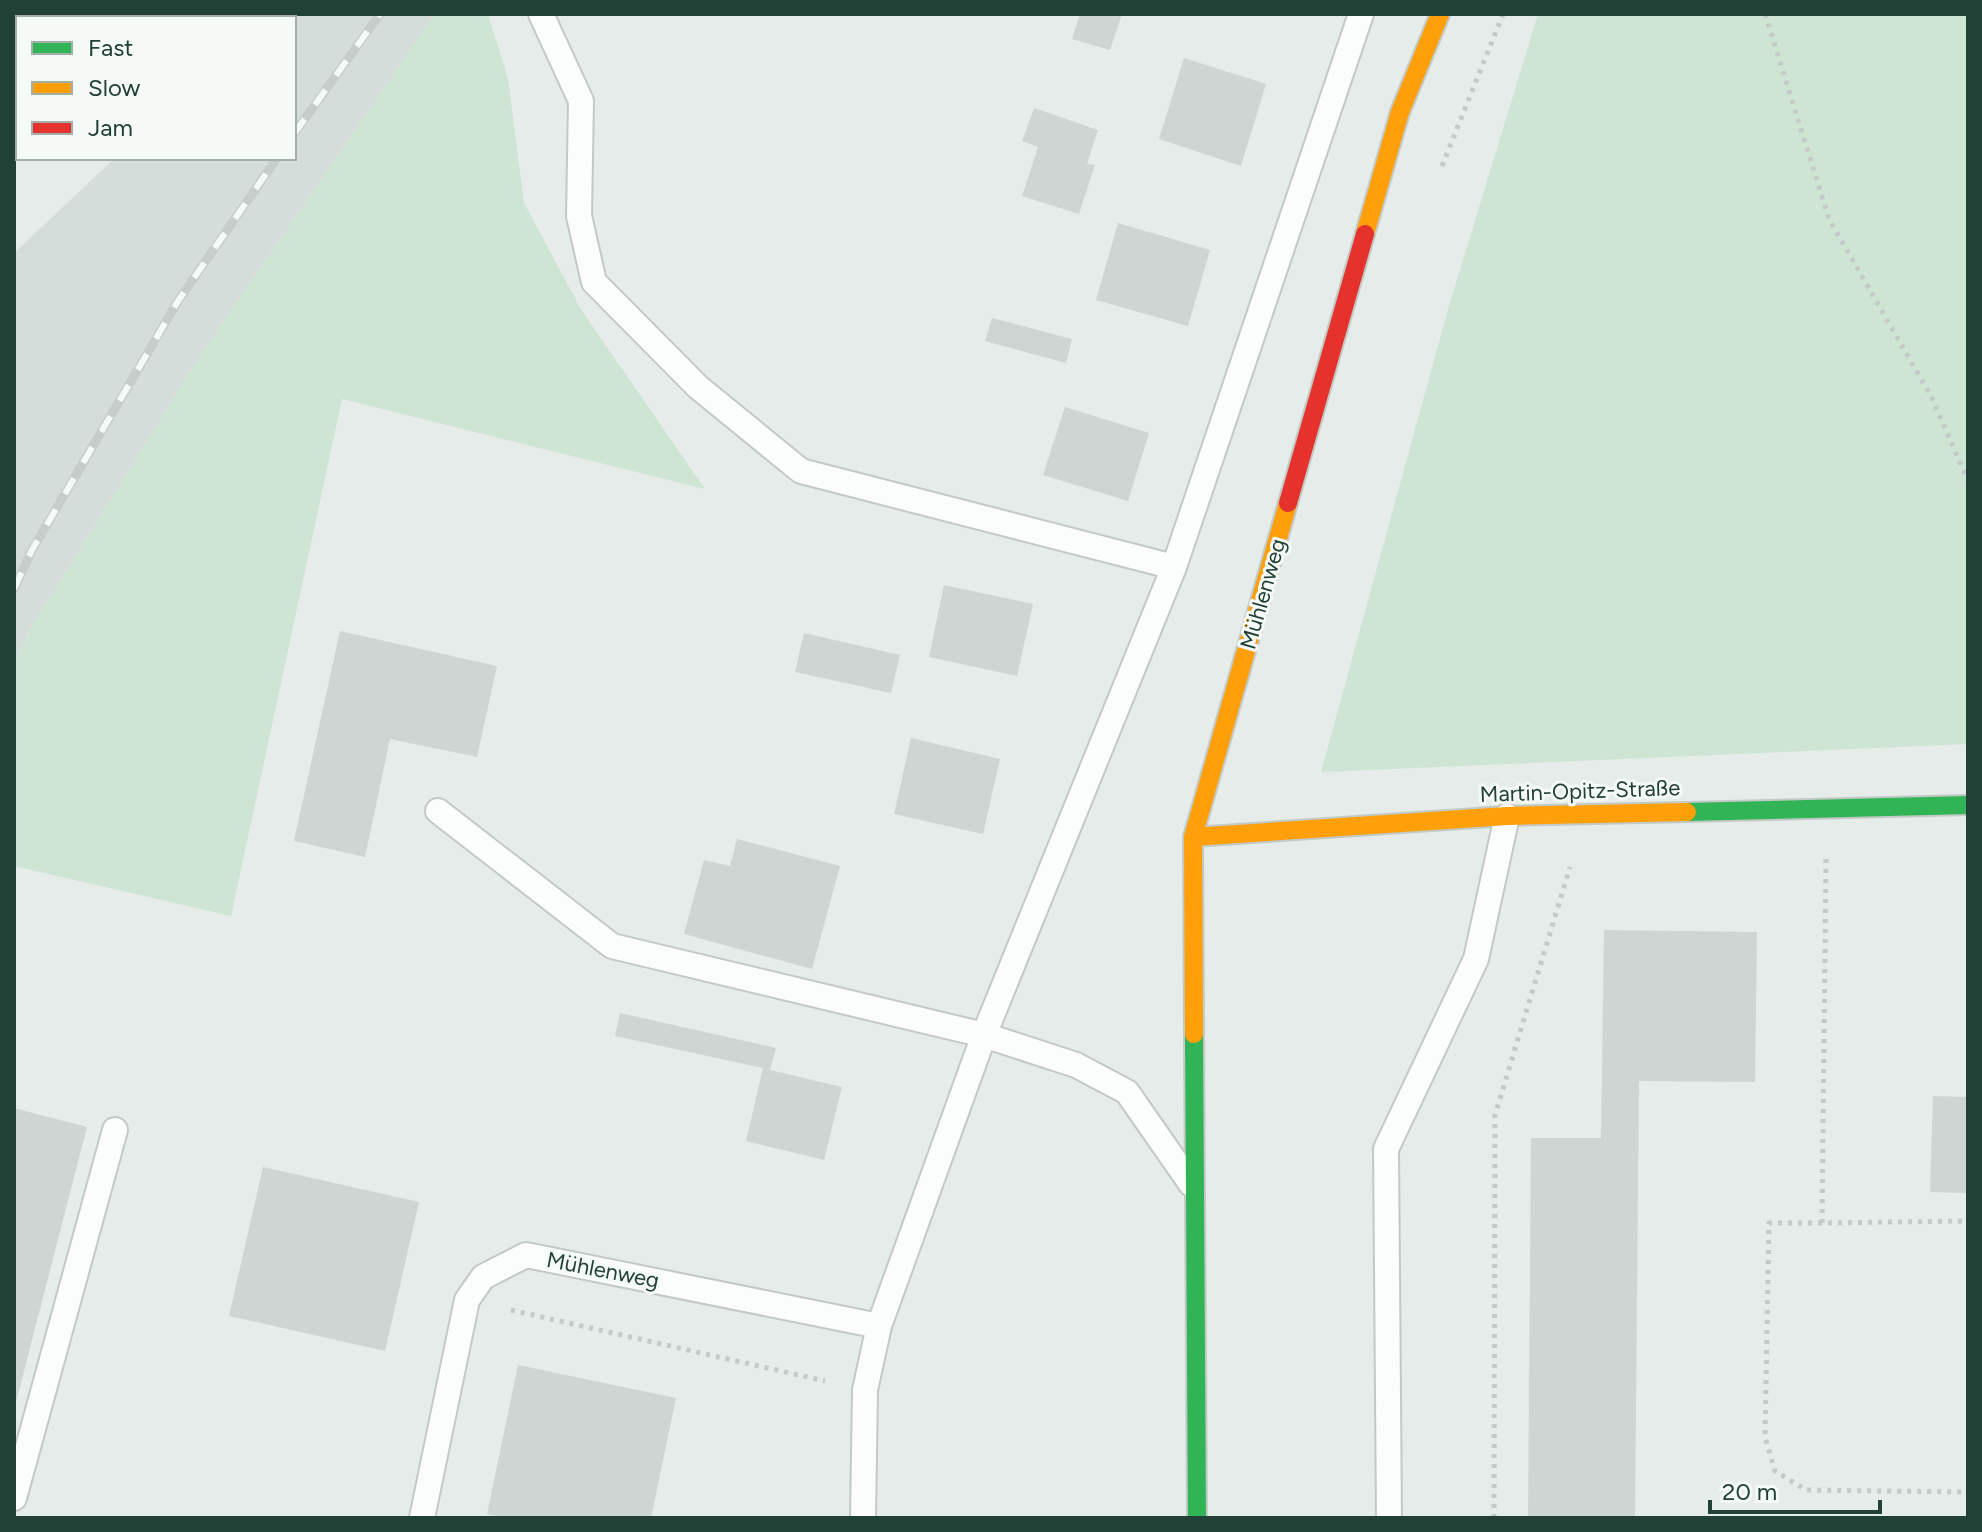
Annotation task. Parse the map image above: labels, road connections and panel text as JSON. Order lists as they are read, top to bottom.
{
  "streets": {
    "street": ["Mühlenweg", "Martin-Opitz-Straße"]
  },
  "crossings": [
    ["Mühlenweg", "Martin-Opitz-Straße"]
  ],
  "legend": ["Fast", "Slow", "Jam"],
  "scale_bar": "20 m"
}
